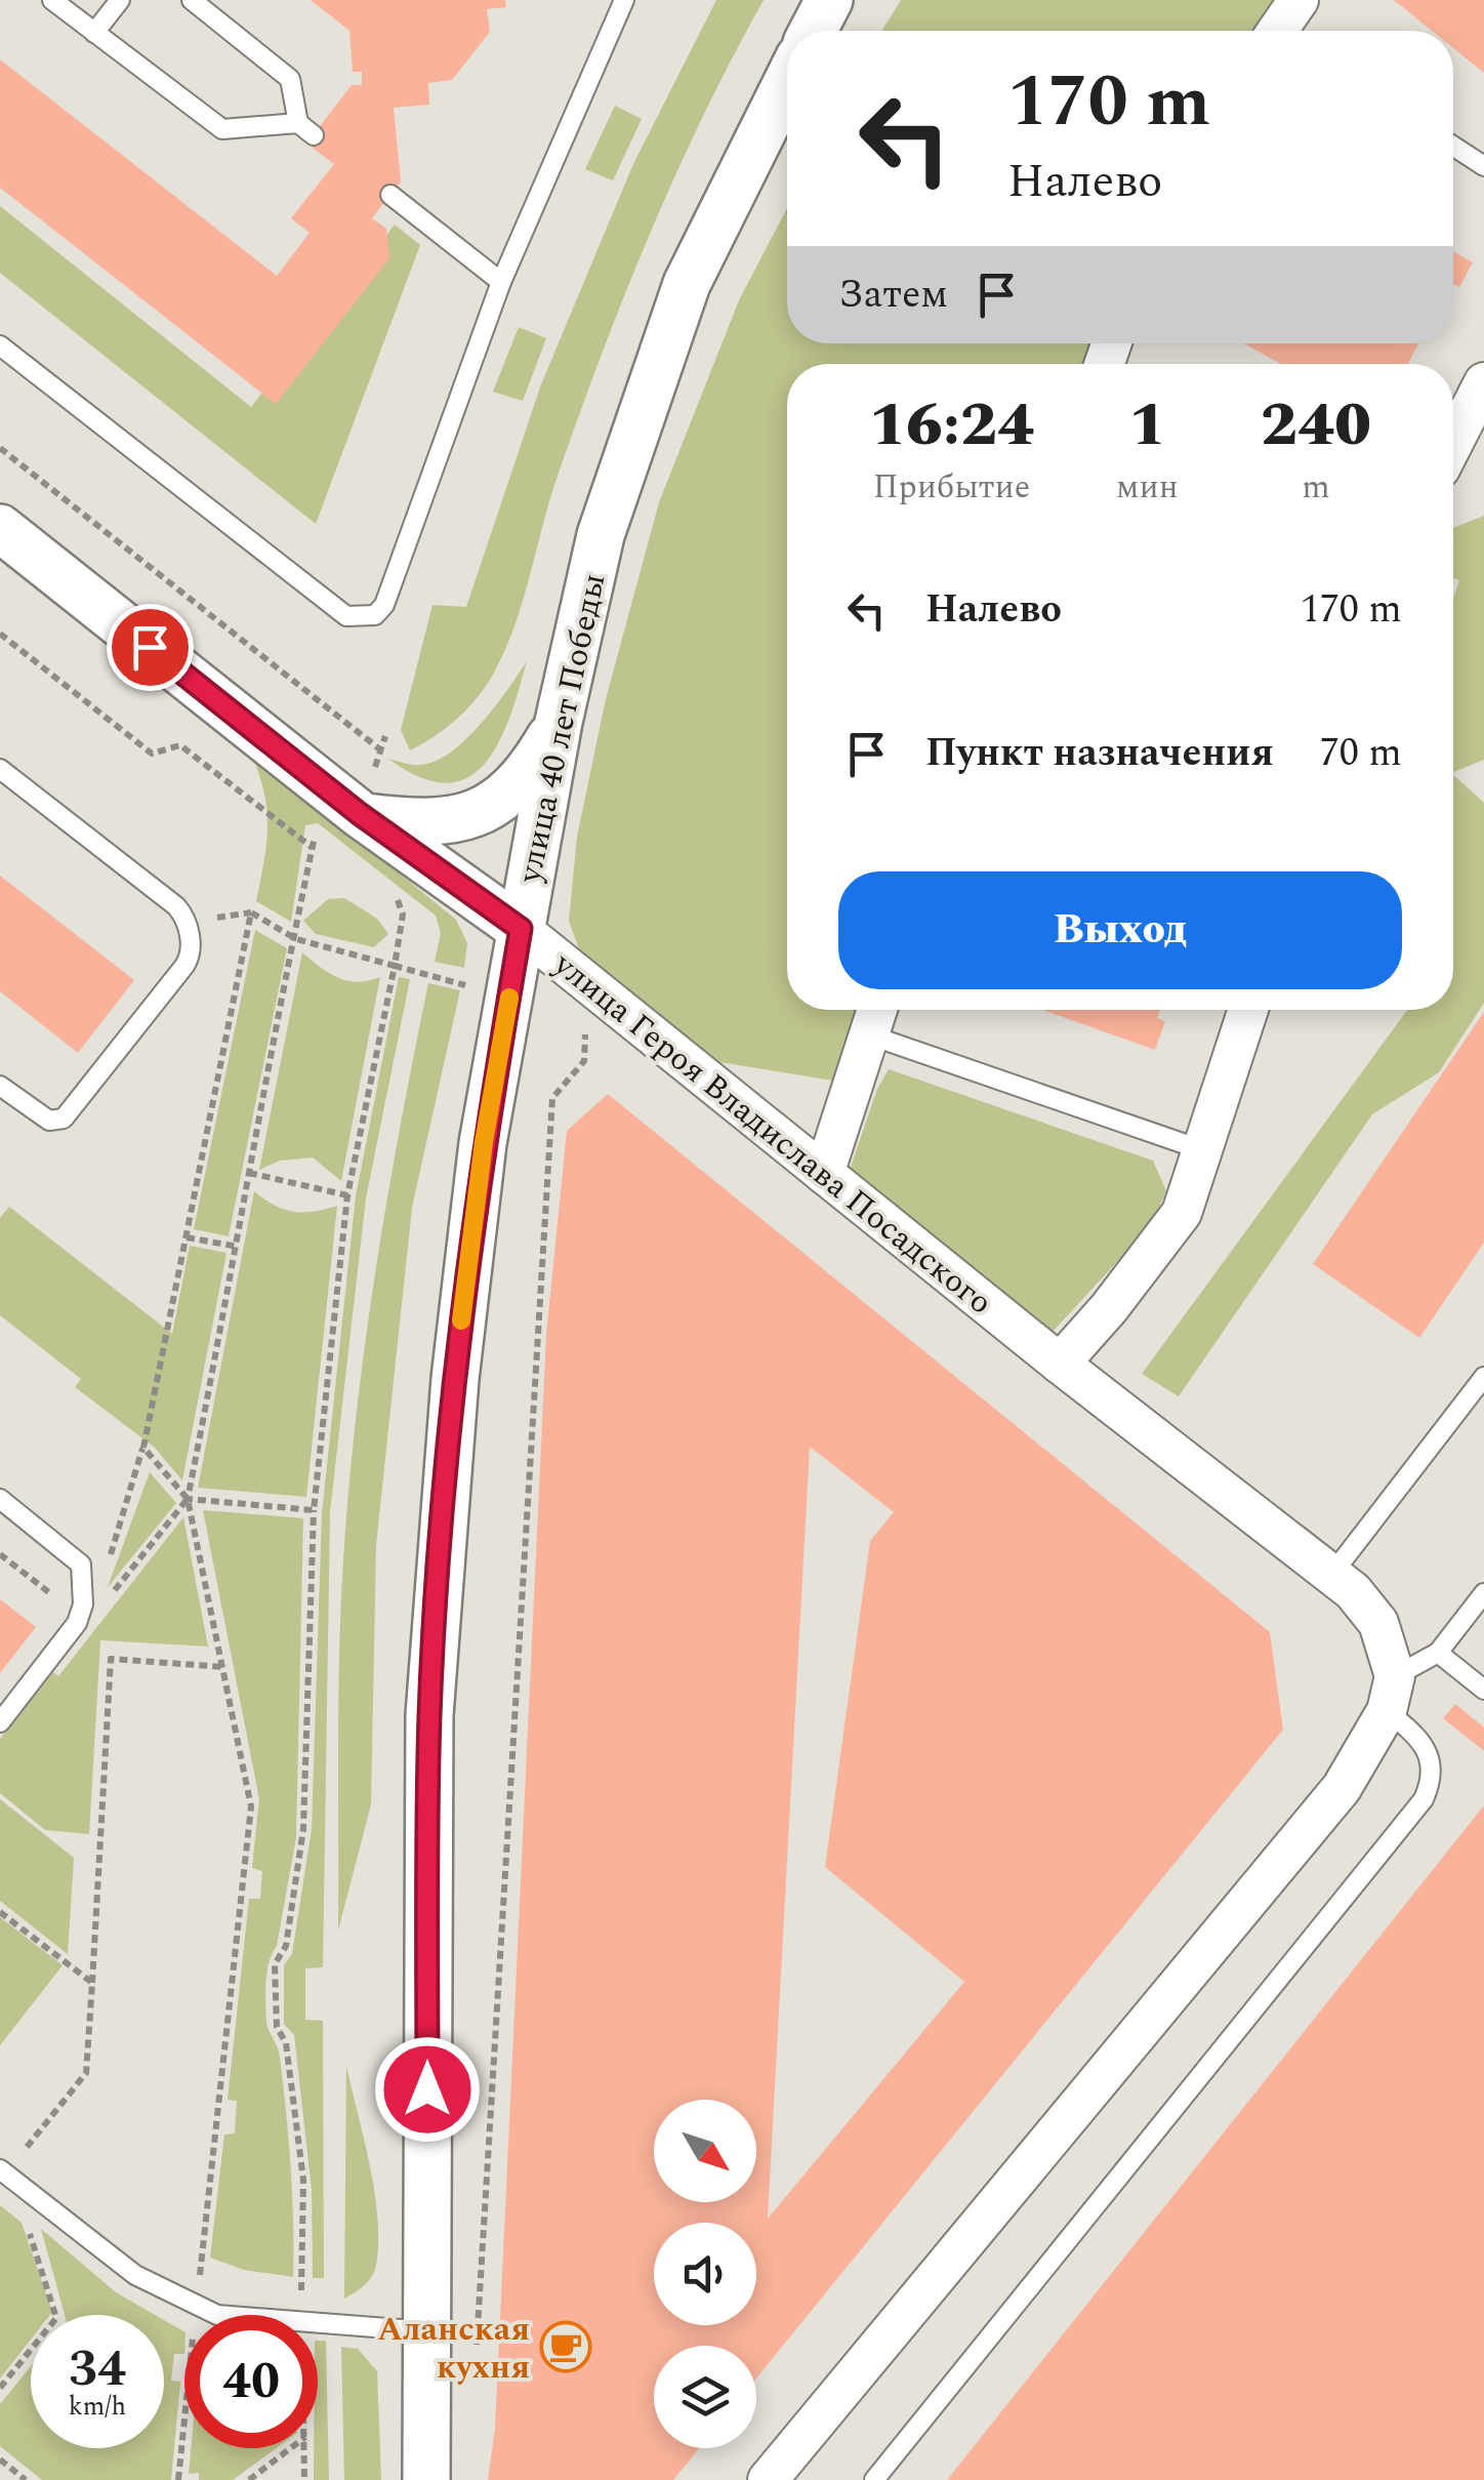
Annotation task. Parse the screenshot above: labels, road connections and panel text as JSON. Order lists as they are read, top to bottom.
{
  "streets": {
    "street": ["улица 40 лет Победы", "улица Героя Владислава Посадского"]
  },
  "crossings": [
    ["улица 40 лет Победы", "улица Героя Владислава Посадского"]
  ],
  "places": {
    "cafe": ["Аланская кухня"]
  },
  "north": "bottom right",
  "page": {
    "turn": ["170 m", "Налево"],
    "then": "Затем",
    "eta": [
      "16:24",
      "Прибытие",
      "1",
      "мин",
      "240",
      "m"
    ],
    "list": [
      {
        "name": "Налево",
        "value": "170 m"
      },
      {
        "name": "Пункт назначения",
        "value": "70 m"
      }
    ],
    "buttons": "Выход",
    "speed": "34 km/h",
    "limit": "40"
  }
}
